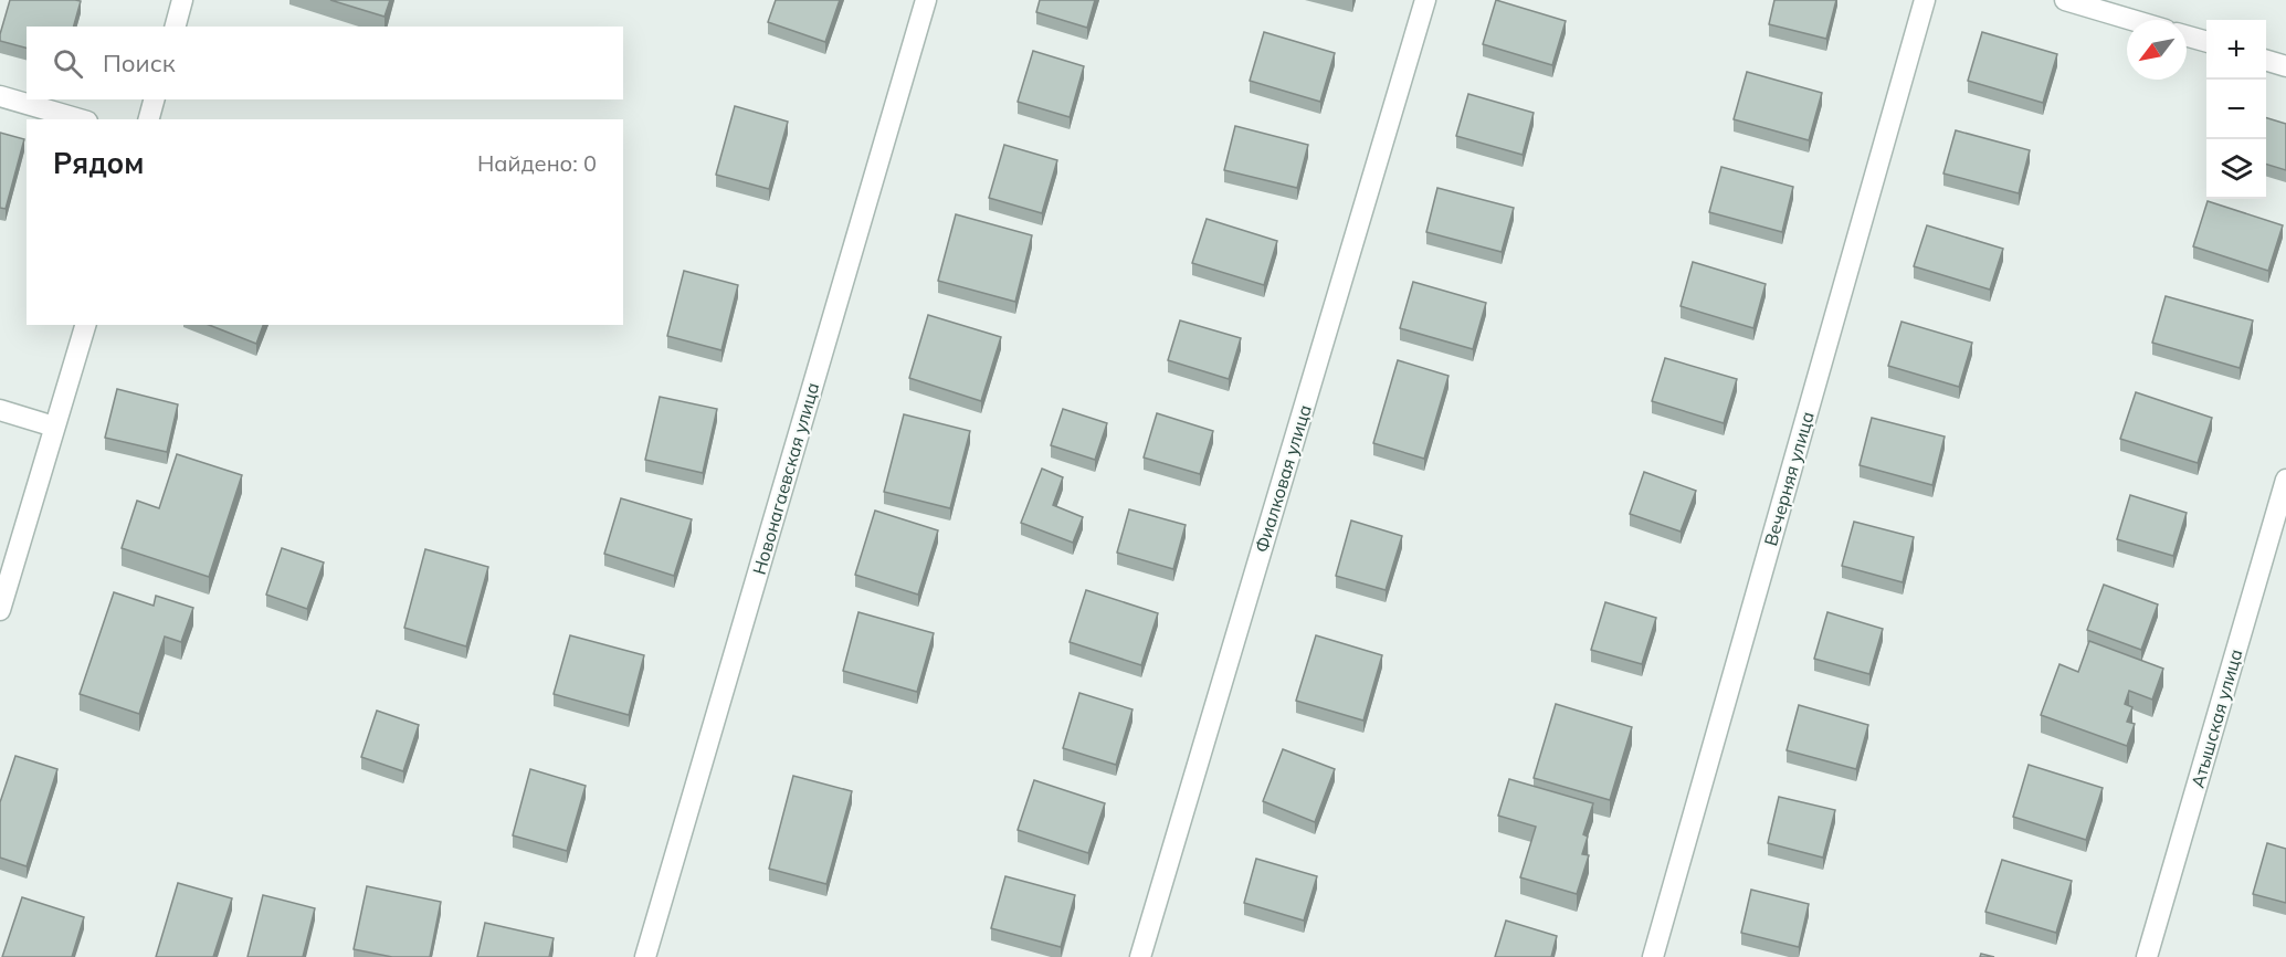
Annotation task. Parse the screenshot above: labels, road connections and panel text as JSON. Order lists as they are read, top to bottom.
{
  "streets": {
    "street": [
      "Новонагаевская улица",
      "Фиалковая улица",
      "Вечерняя улица",
      "Атышская улица"
    ]
  },
  "north": "bottom left",
  "page": {
    "map_buttons": ["+", "−"],
    "search": "Поиск",
    "heading": ["Рядом", "Найдено: 0"]
  }
}
